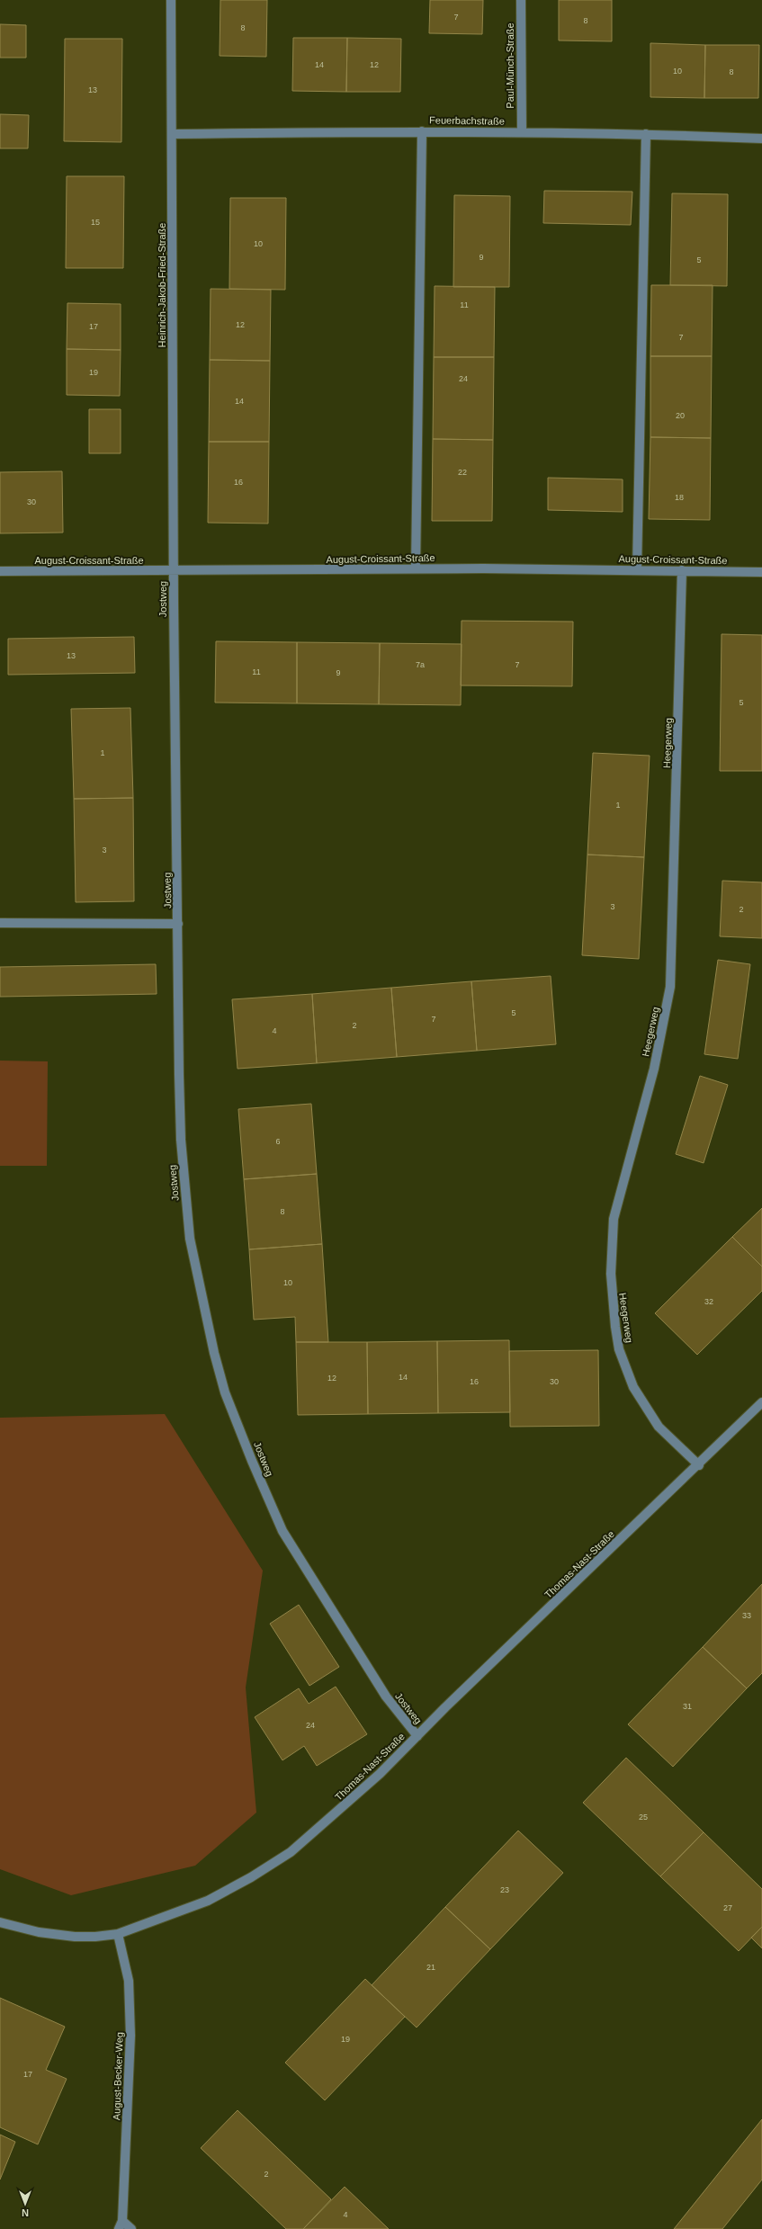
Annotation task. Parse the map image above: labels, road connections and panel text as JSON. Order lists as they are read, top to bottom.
{
  "streets": {
    "street": [
      "Paul-Münch-Straße",
      "Feuerbachstraße",
      "Heinrich-Jakob-Fried-Straße",
      "August-Croissant-Straße",
      "Jostweg",
      "Heegerweg",
      "Thomas-Nast-Straße",
      "August-Becker-Weg"
    ]
  },
  "crossings": [
    ["Paul-Münch-Straße", "Feuerbachstraße"],
    ["Feuerbachstraße", "Heinrich-Jakob-Fried-Straße"],
    ["Heinrich-Jakob-Fried-Straße", "August-Croissant-Straße"],
    ["Heinrich-Jakob-Fried-Straße", "Jostweg"],
    ["August-Croissant-Straße", "Jostweg"],
    ["August-Croissant-Straße", "Heegerweg"],
    ["Jostweg", "Thomas-Nast-Straße"],
    ["Heegerweg", "Thomas-Nast-Straße"],
    ["Thomas-Nast-Straße", "August-Becker-Weg"]
  ],
  "house_numbers": [
    "7",
    "8",
    "8",
    "14",
    "12",
    "10",
    "8",
    "13",
    "15",
    "10",
    "9",
    "5",
    "11",
    "12",
    "17",
    "7",
    "19",
    "24",
    "14",
    "20",
    "22",
    "16",
    "18",
    "30",
    "13",
    "7a",
    "7",
    "11",
    "9",
    "5",
    "1",
    "1",
    "3",
    "3",
    "2",
    "5",
    "7",
    "2",
    "4",
    "6",
    "8",
    "10",
    "32",
    "14",
    "12",
    "16",
    "30",
    "33",
    "31",
    "24",
    "25",
    "23",
    "27",
    "21",
    "19",
    "17",
    "2",
    "4"
  ],
  "north": "bottom"
}
